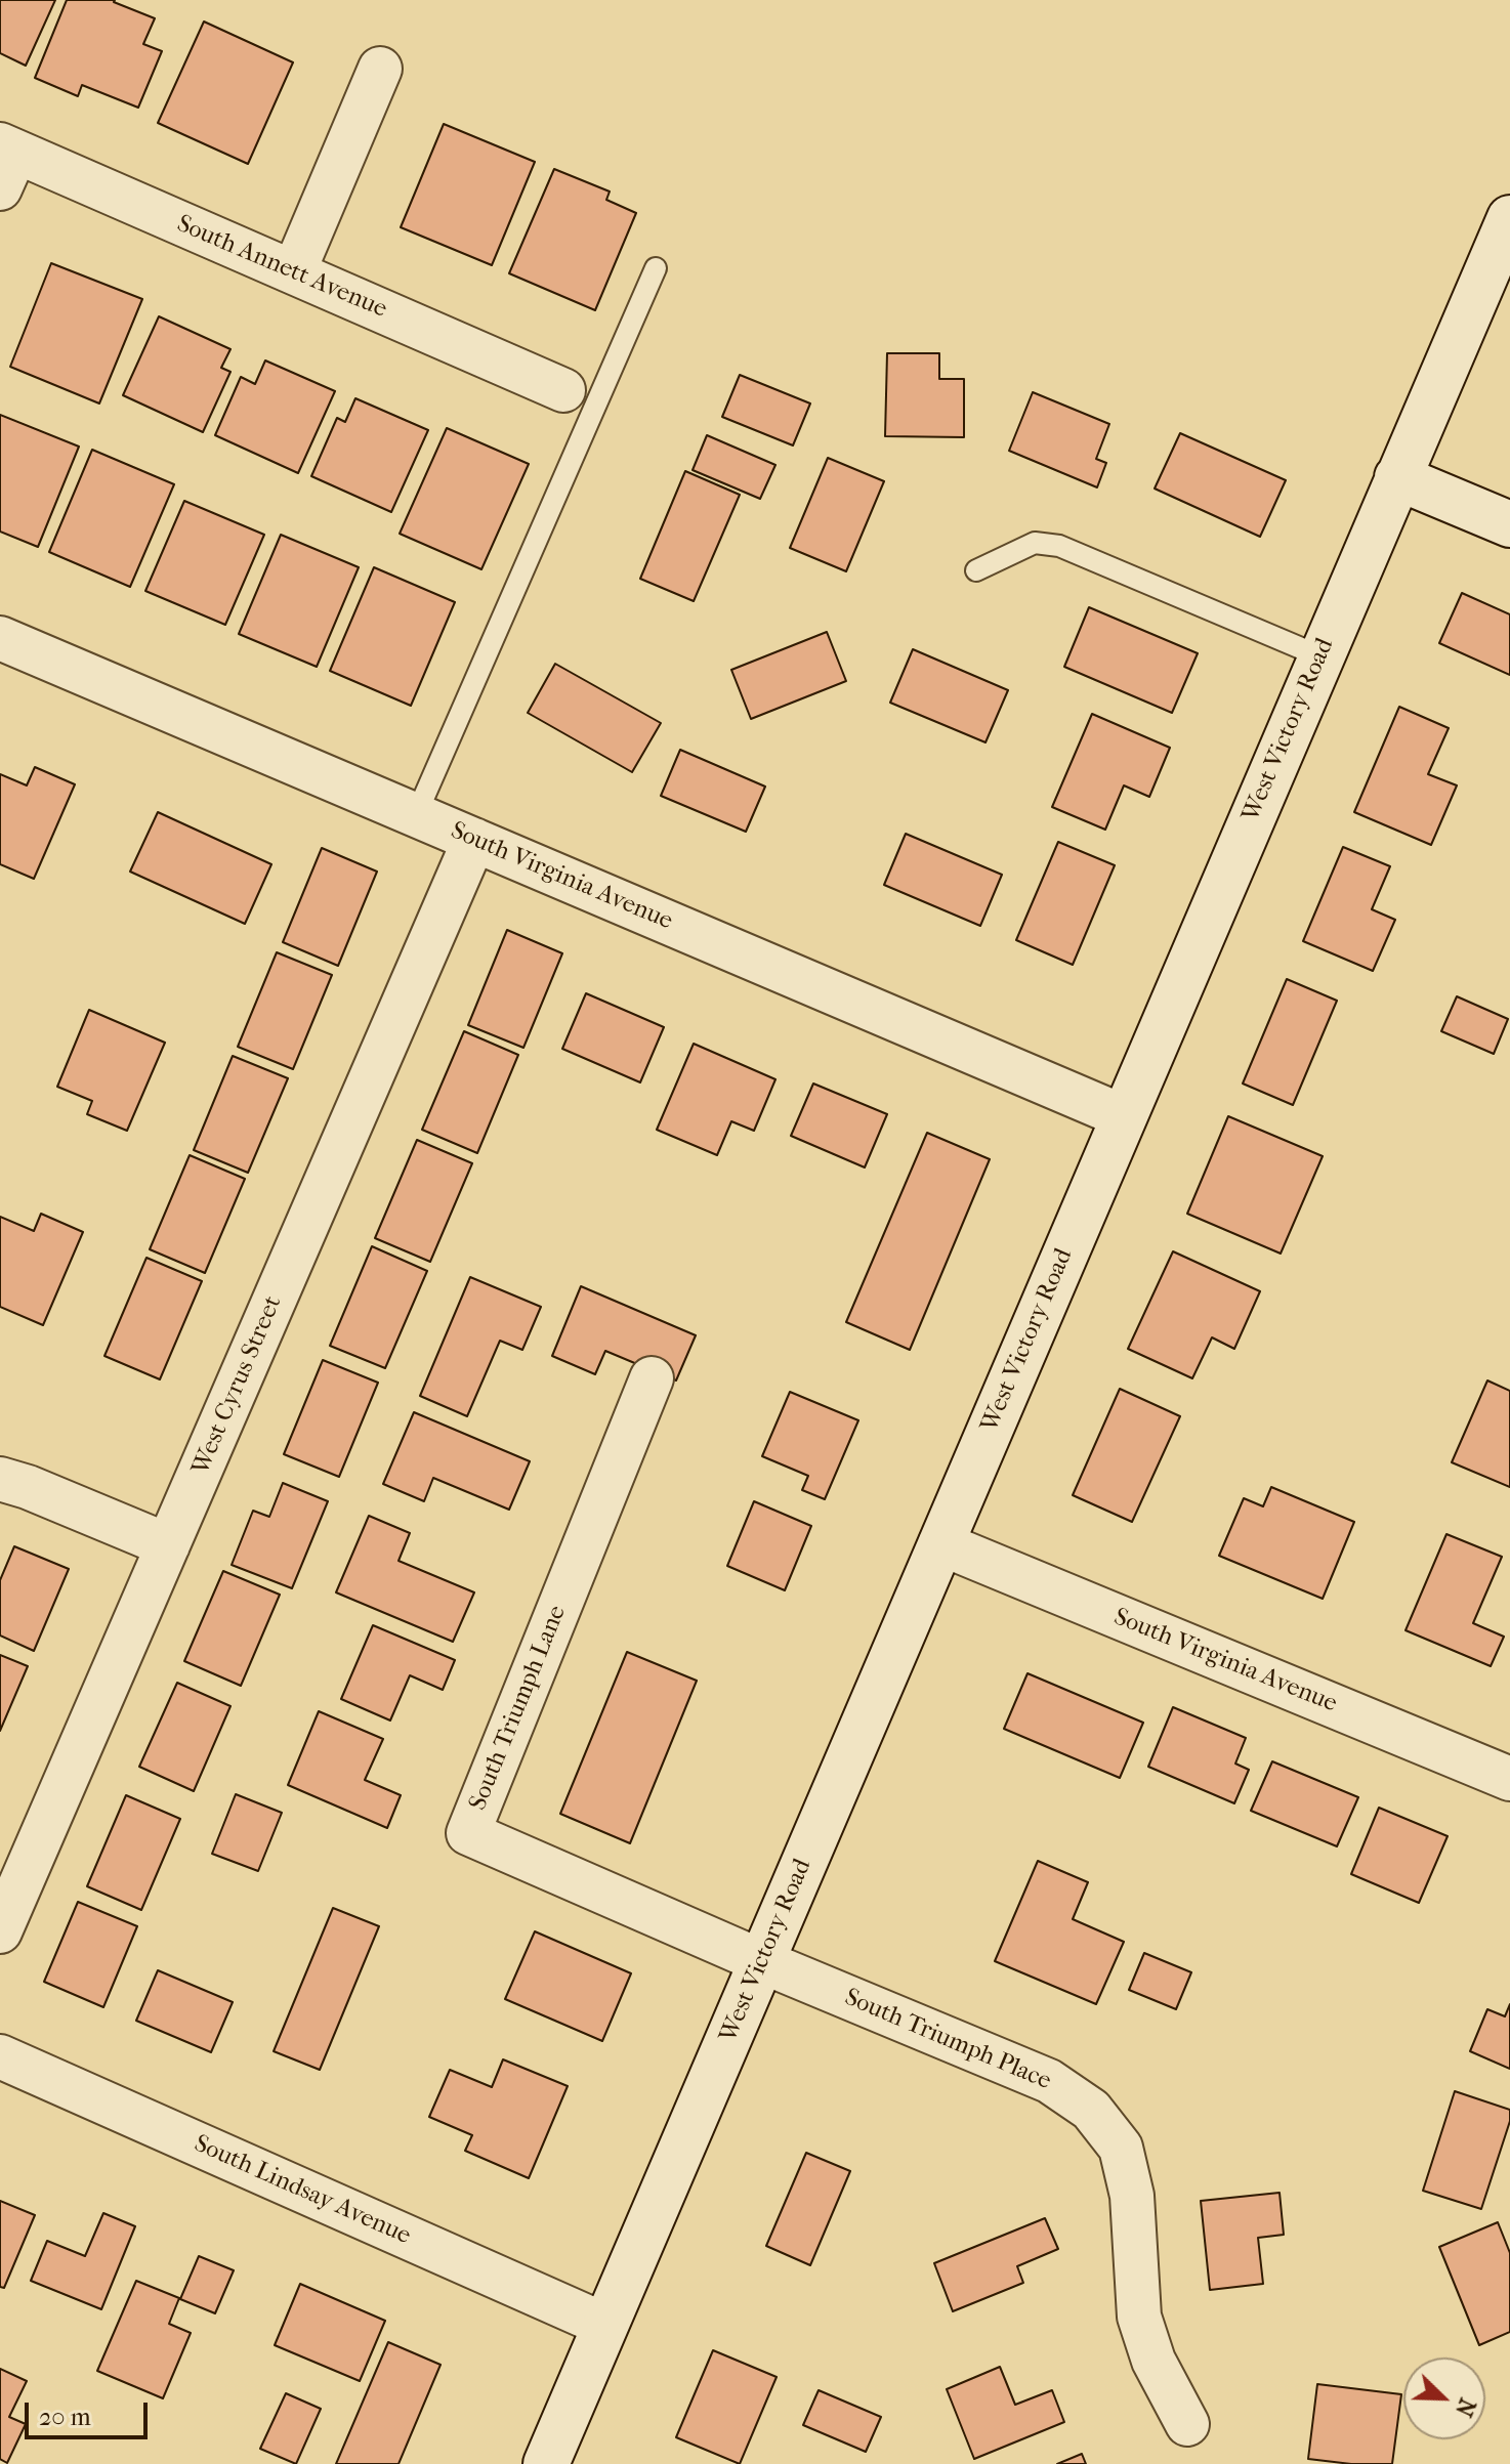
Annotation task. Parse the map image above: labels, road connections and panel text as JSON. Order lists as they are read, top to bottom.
{
  "streets": {
    "street": [
      "South Annett Avenue",
      "West Victory Road",
      "South Virginia Avenue",
      "West Cyrus Street",
      "South Triumph Lane",
      "South Triumph Place",
      "South Lindsay Avenue"
    ]
  },
  "crossings": [
    ["West Victory Road", "South Virginia Avenue"],
    ["West Victory Road", "South Triumph Lane"],
    ["West Victory Road", "South Triumph Place"],
    ["West Victory Road", "South Lindsay Avenue"],
    ["South Virginia Avenue", "West Cyrus Street"],
    ["South Triumph Lane", "South Triumph Place"]
  ],
  "scale_bar": "20 m",
  "north": "bottom right"
}
